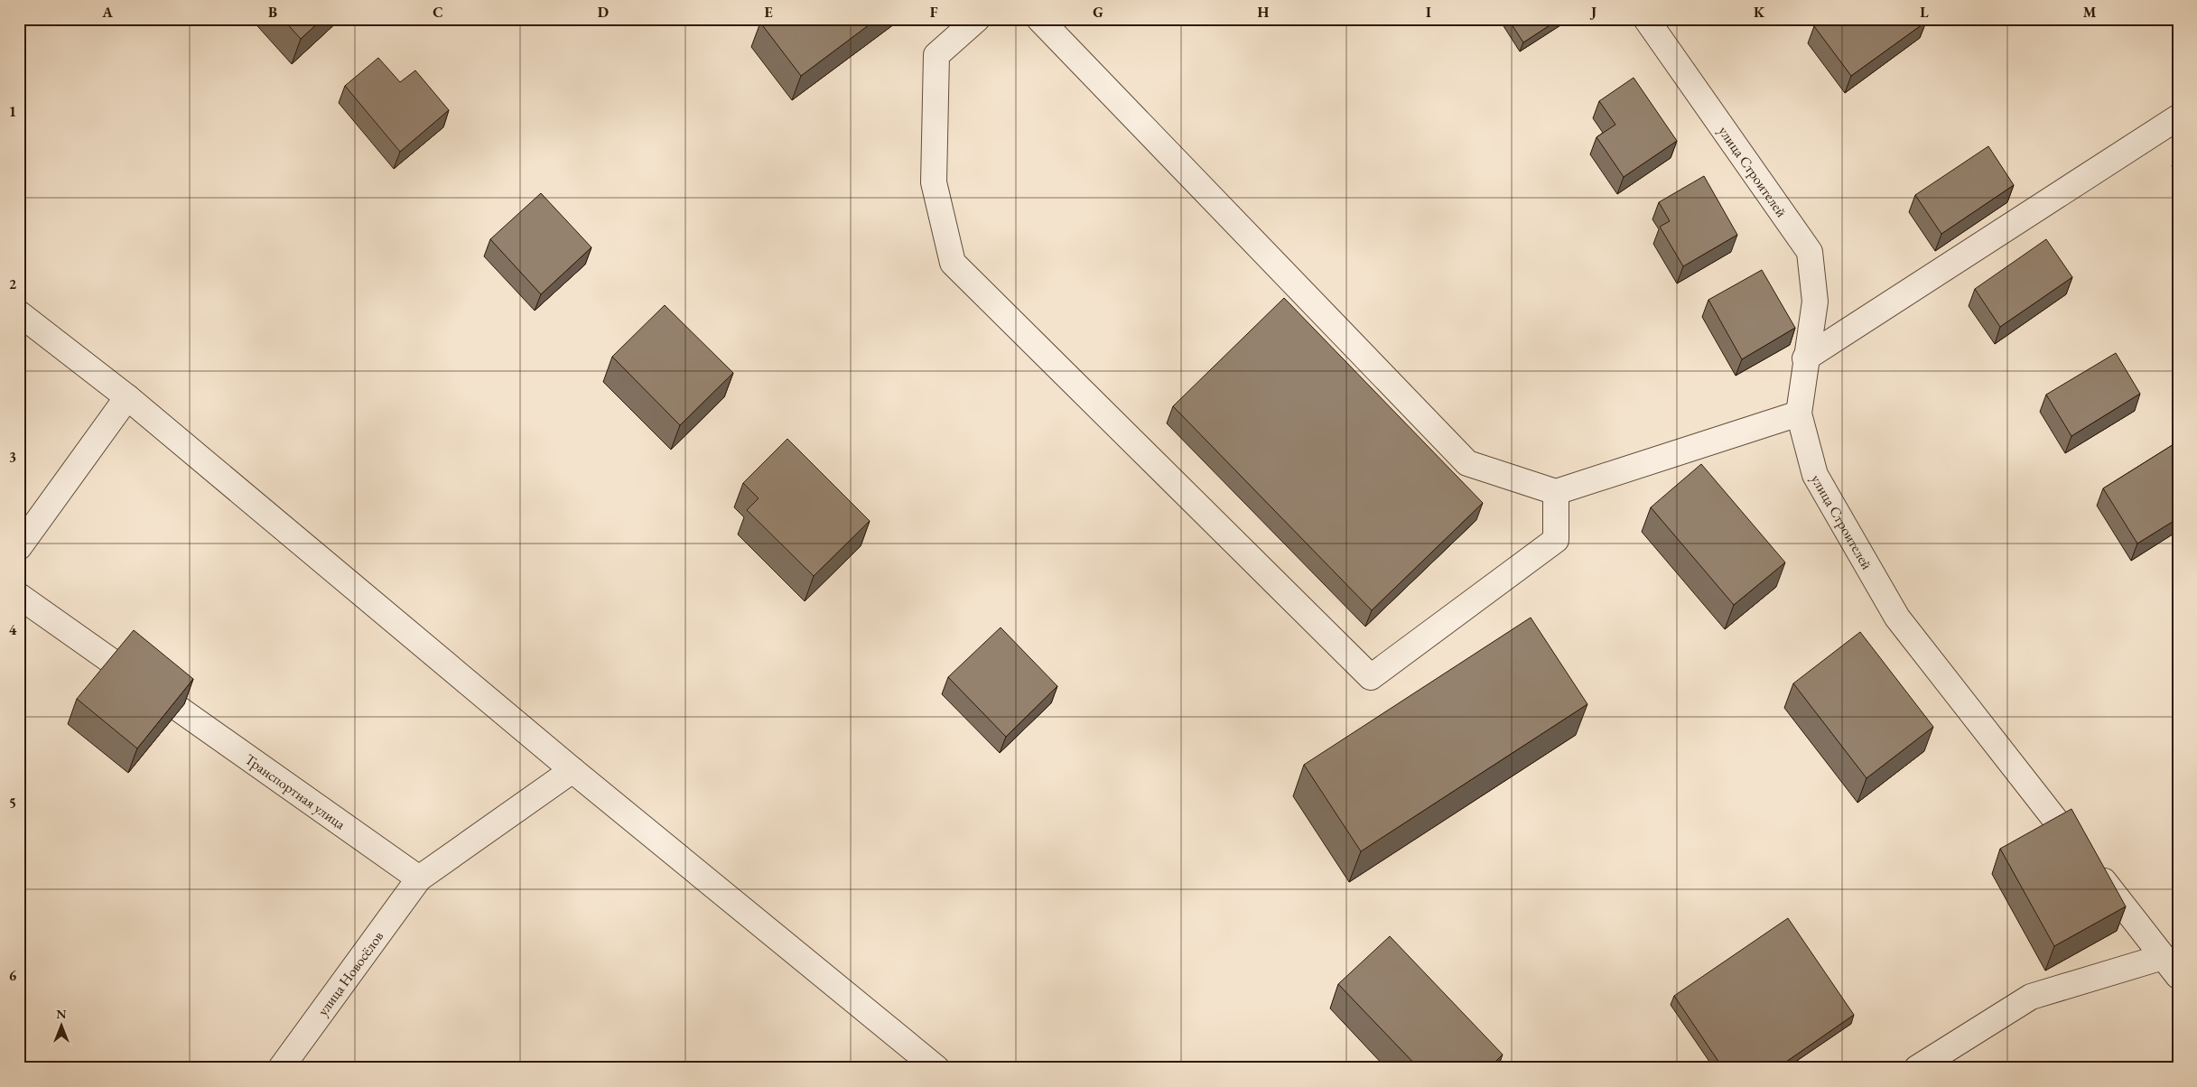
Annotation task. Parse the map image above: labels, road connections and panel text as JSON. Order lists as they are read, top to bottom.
{
  "streets": {
    "street": ["улица Строителей", "Транспортная улица", "улица Новосёлов"]
  },
  "crossings": [
    ["Транспортная улица", "улица Новосёлов"]
  ],
  "north": "top",
  "grid": {
    "columns": [
      "A",
      "B",
      "C",
      "D",
      "E",
      "F",
      "G",
      "H",
      "I",
      "J",
      "K",
      "L",
      "M"
    ],
    "rows": [
      "1",
      "2",
      "3",
      "4",
      "5",
      "6"
    ]
  }
}
